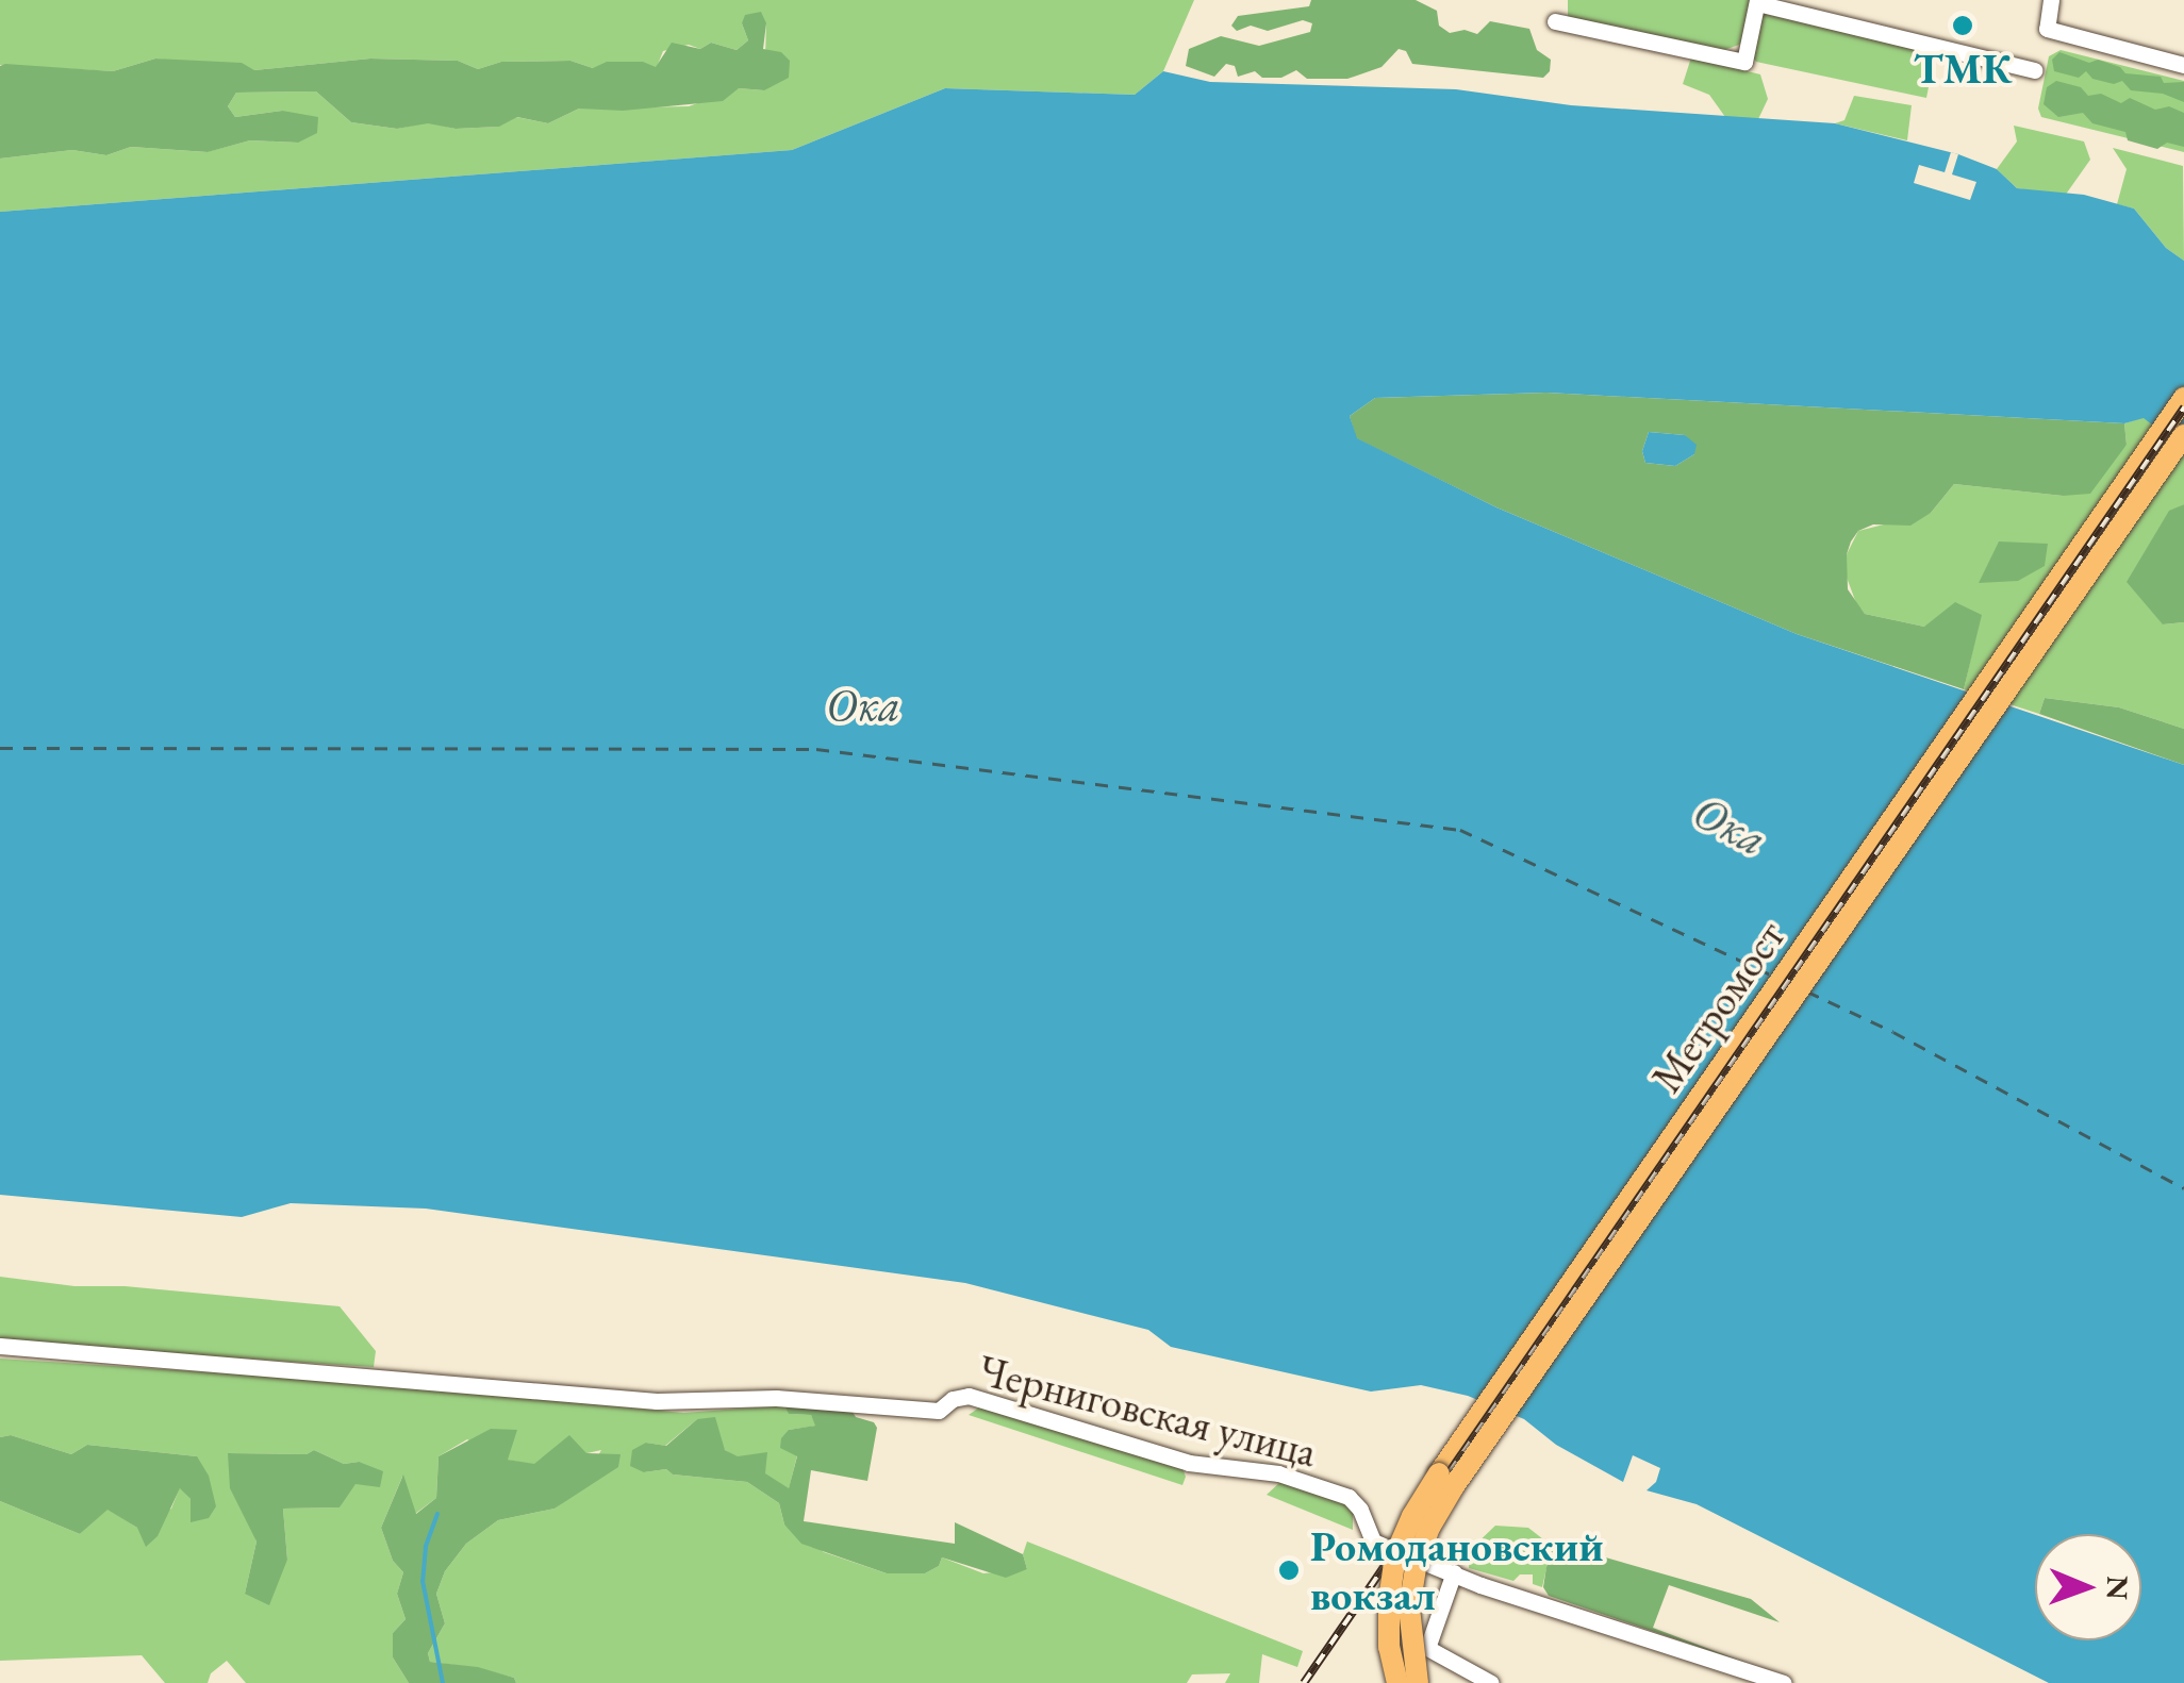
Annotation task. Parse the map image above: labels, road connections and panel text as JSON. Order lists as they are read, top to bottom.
{
  "streets": {
    "main road": ["Метромост"],
    "street": ["Черниговская улица"]
  },
  "water": ["Ока"],
  "places": ["ТМК", "Ромодановский вокзал"],
  "north": "right"
}
